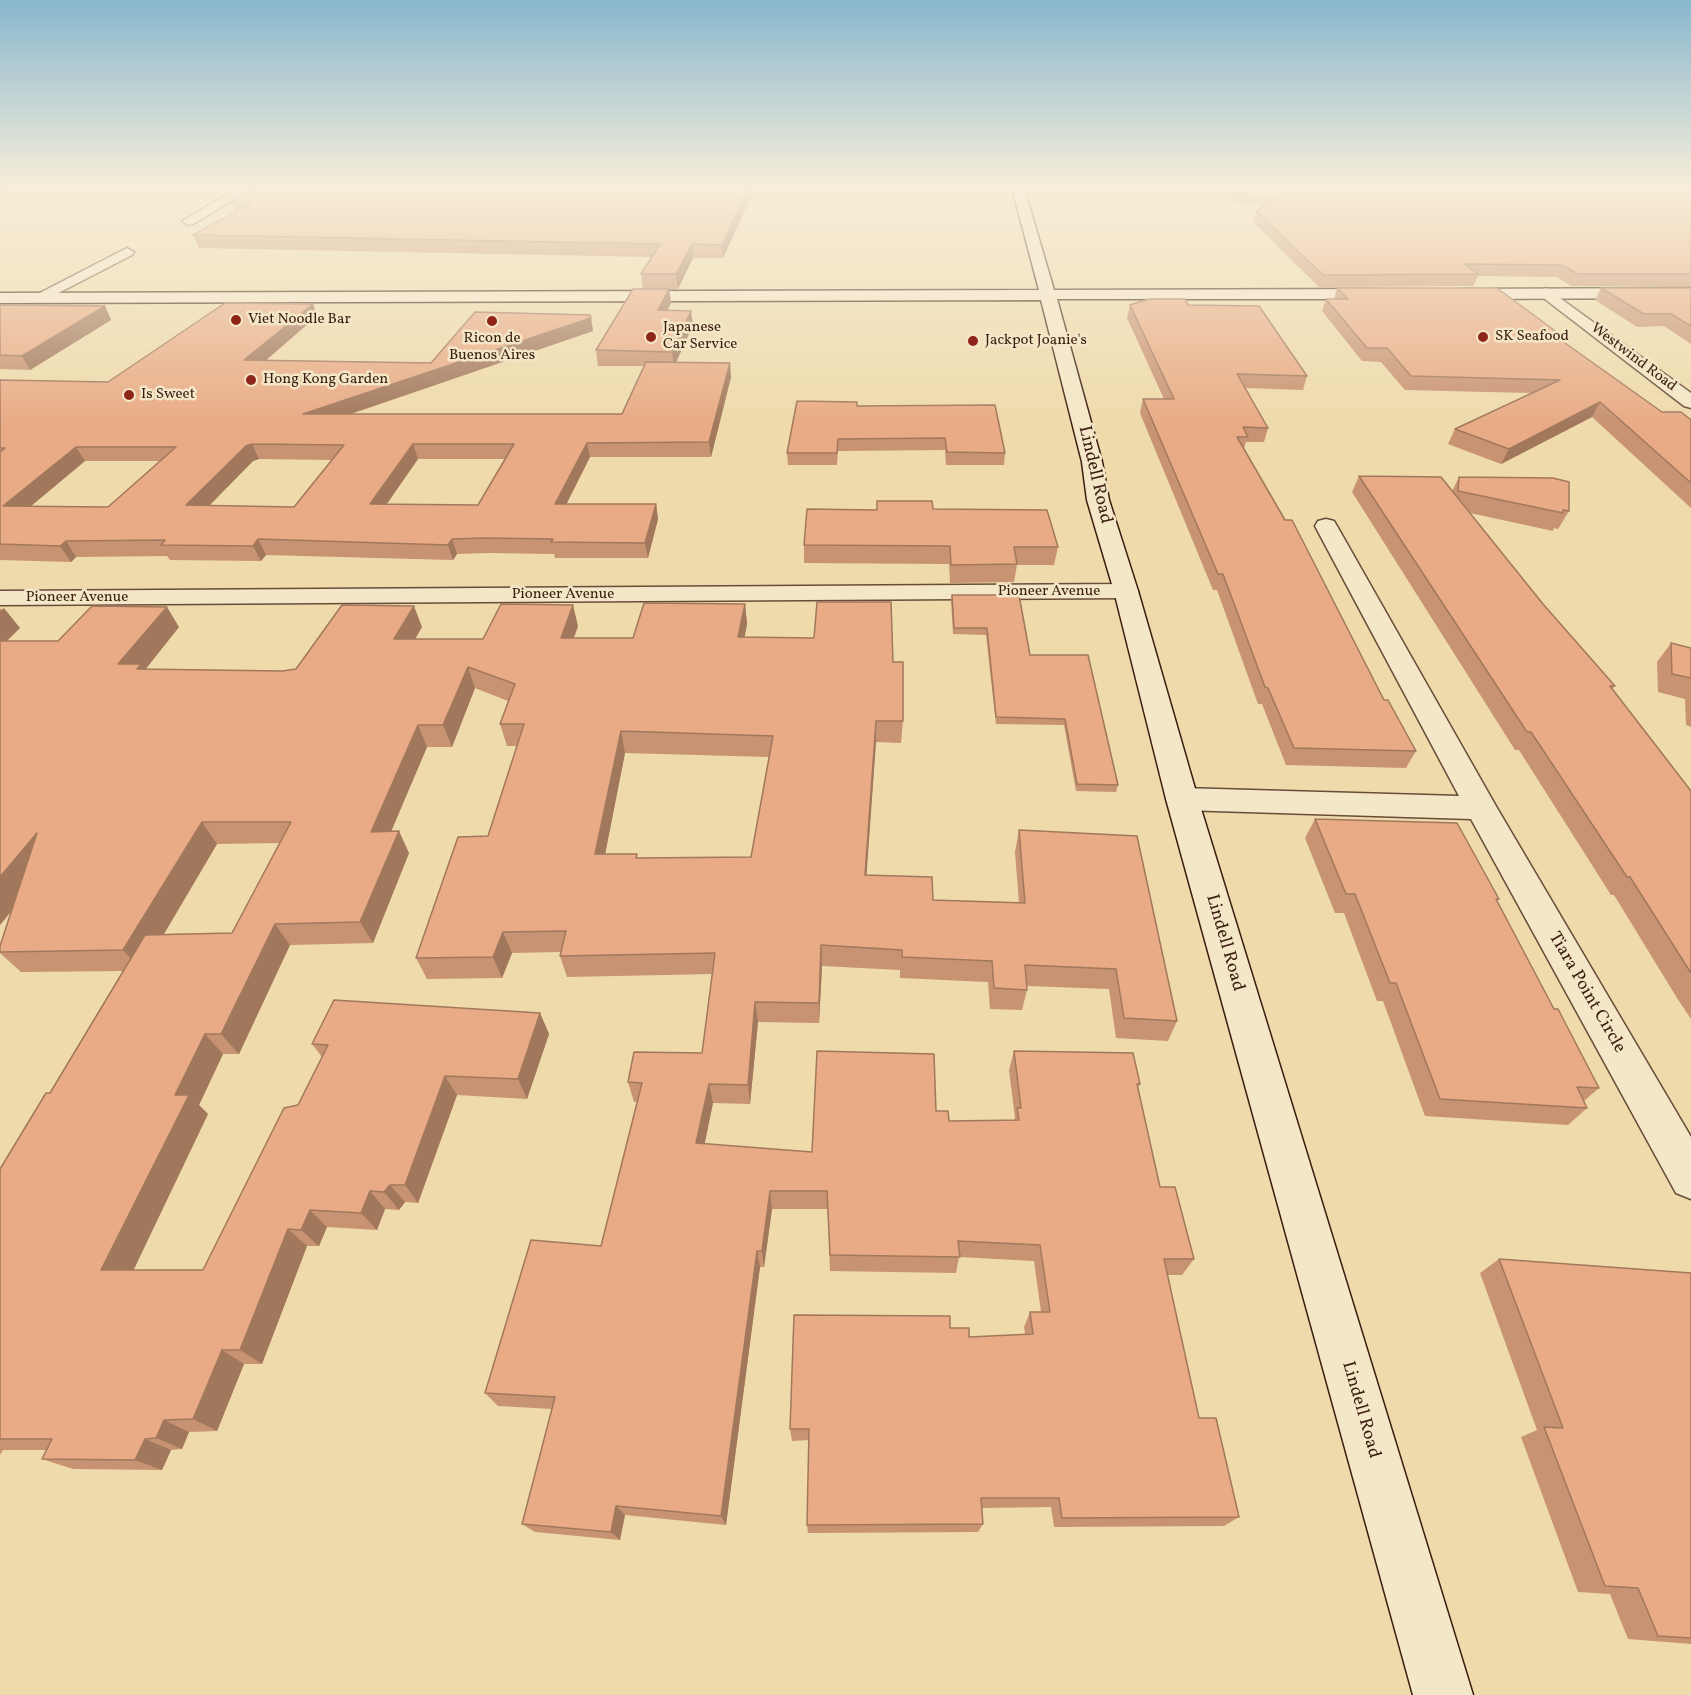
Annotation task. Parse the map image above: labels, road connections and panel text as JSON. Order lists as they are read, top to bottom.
{
  "streets": {
    "street": [
      "Westwind Road",
      "Lindell Road",
      "Pioneer Avenue",
      "Tiara Point Circle"
    ]
  },
  "crossings": [
    ["Lindell Road", "Pioneer Avenue"]
  ],
  "places": [
    "Viet Noodle Bar",
    "Ricon de Buenos Aires",
    "Japanese Car Service",
    "SK Seafood",
    "Jackpot Joanie's",
    "Hong Kong Garden",
    "Is Sweet"
  ]
}
